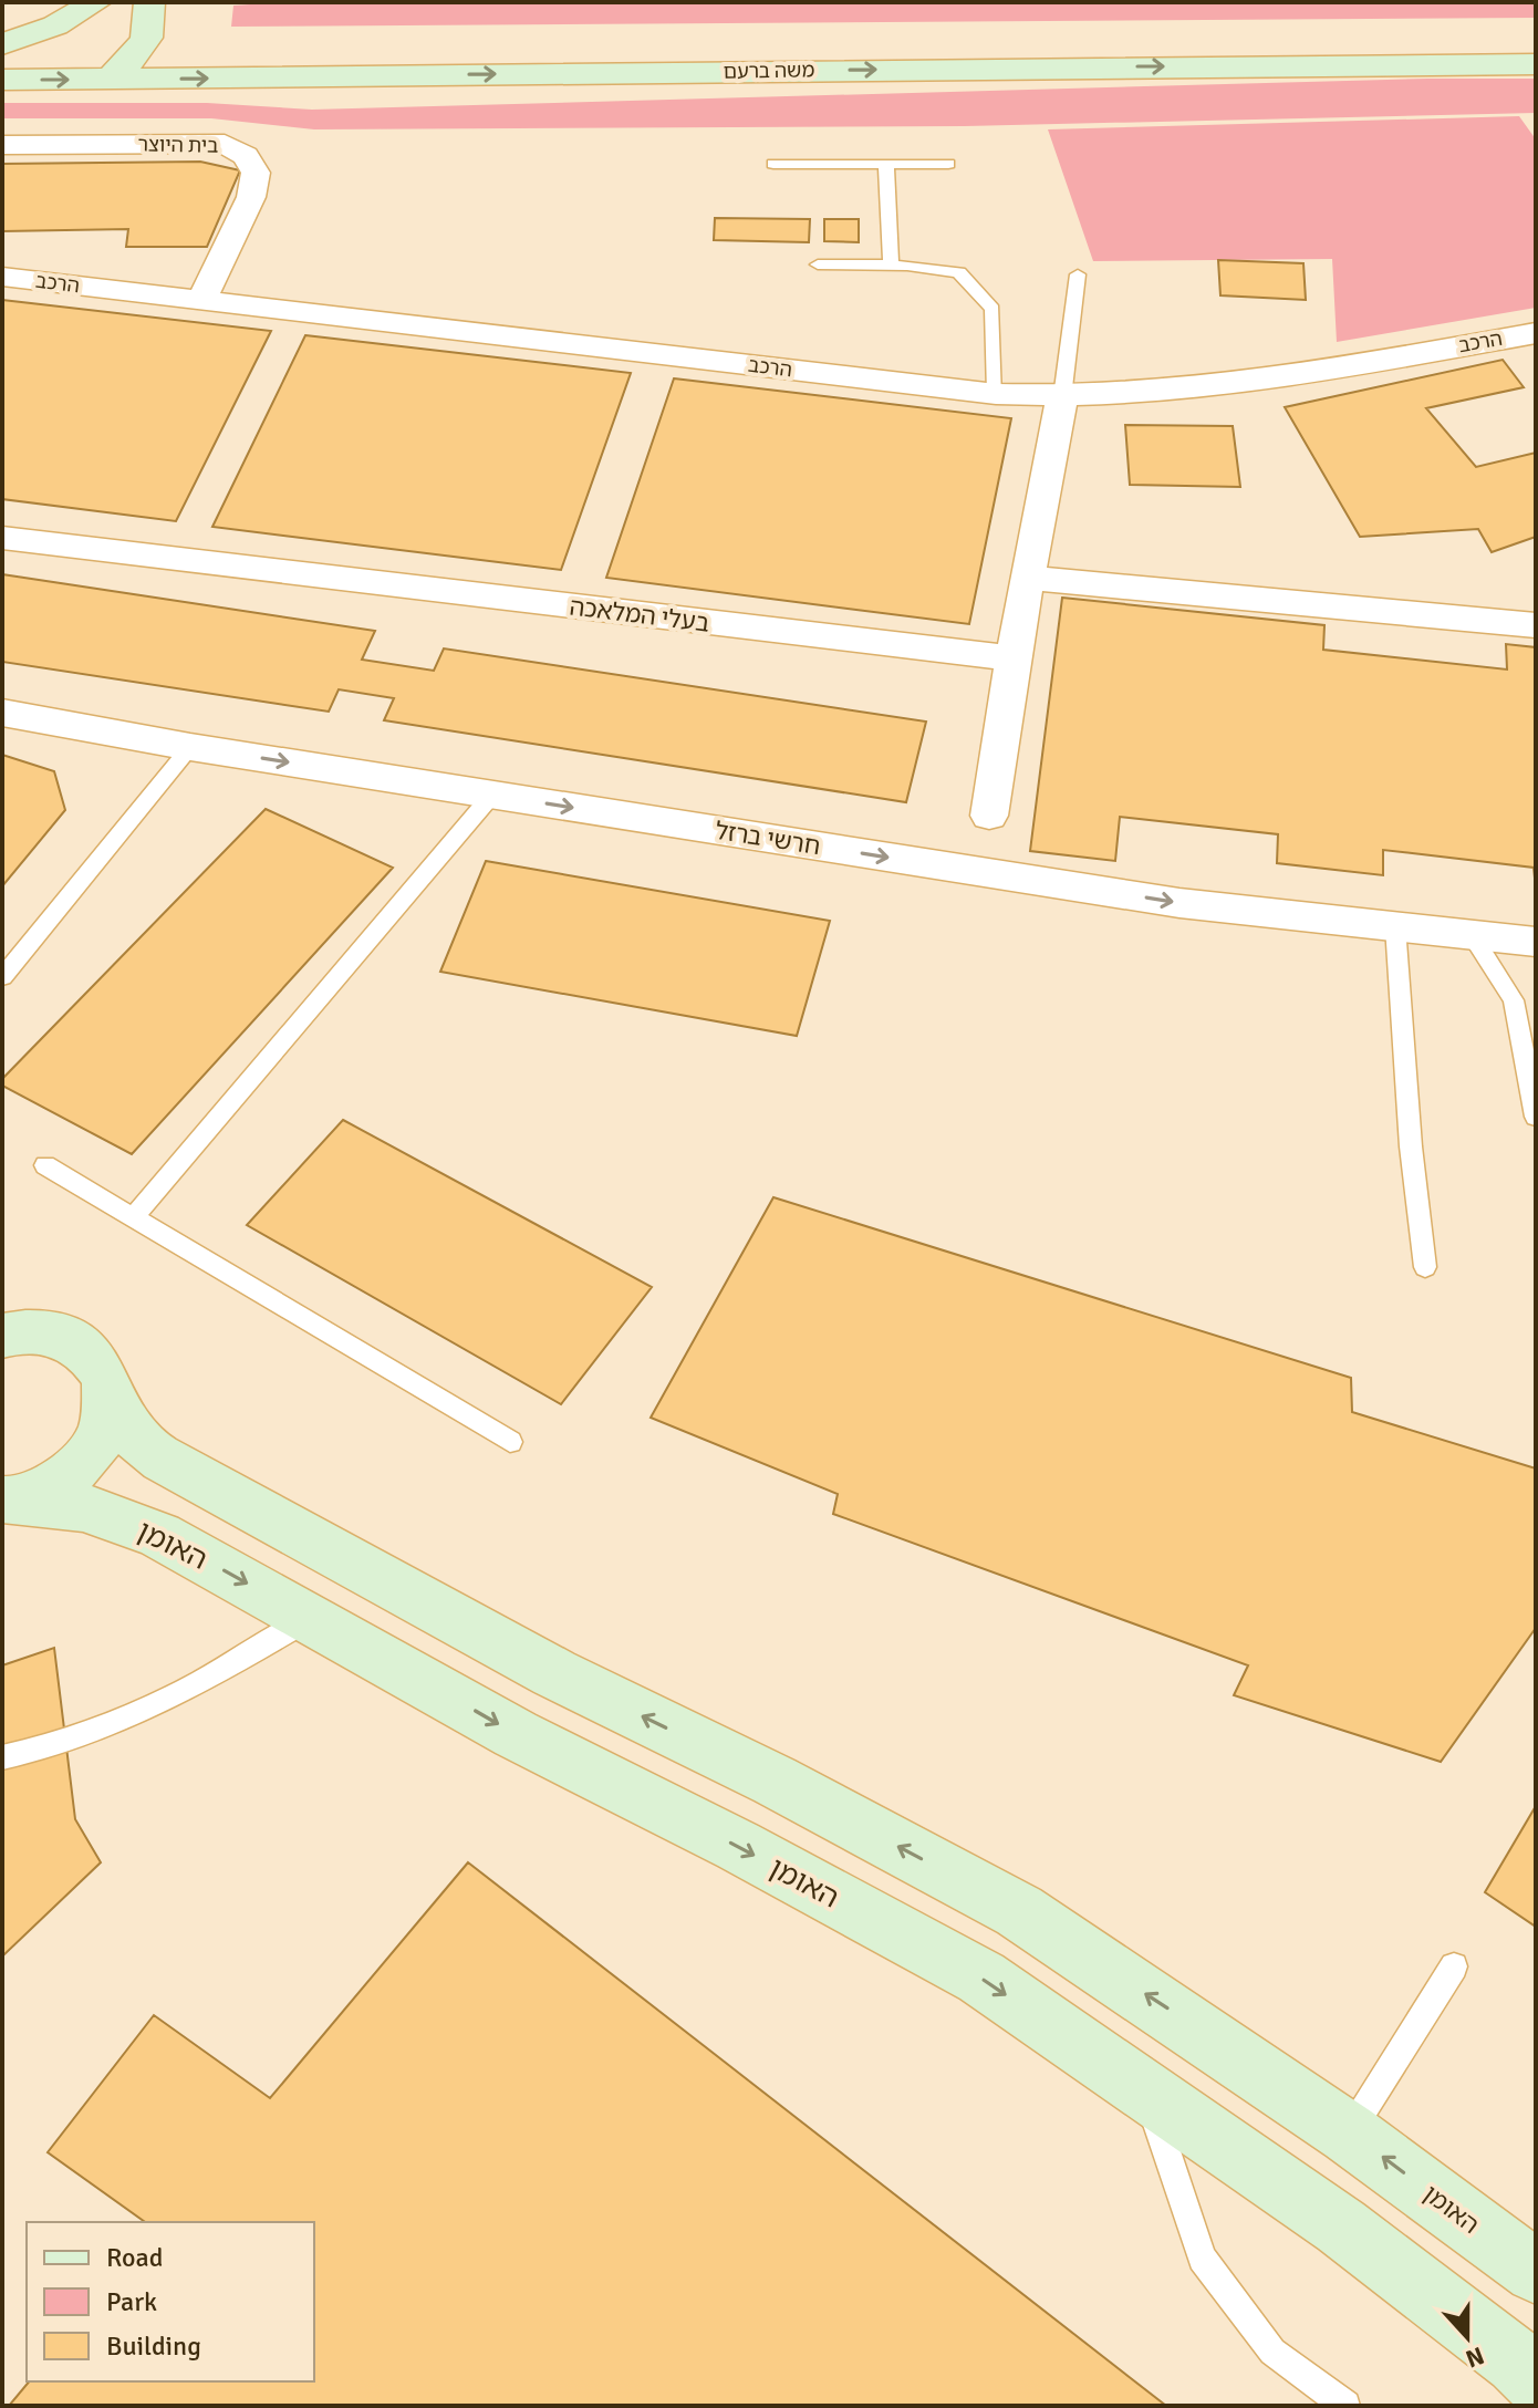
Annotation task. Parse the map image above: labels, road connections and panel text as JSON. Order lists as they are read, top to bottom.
{
  "streets": {
    "main road": ["משה ברעם", "האומן"],
    "street": [
      "בית היוצר",
      "הרכב",
      "בעלי המלאכה",
      "חרשי ברזל"
    ]
  },
  "crossings": [
    ["בית היוצר", "הרכב"]
  ],
  "legend": ["Road", "Park", "Building"],
  "north": "bottom"
}
